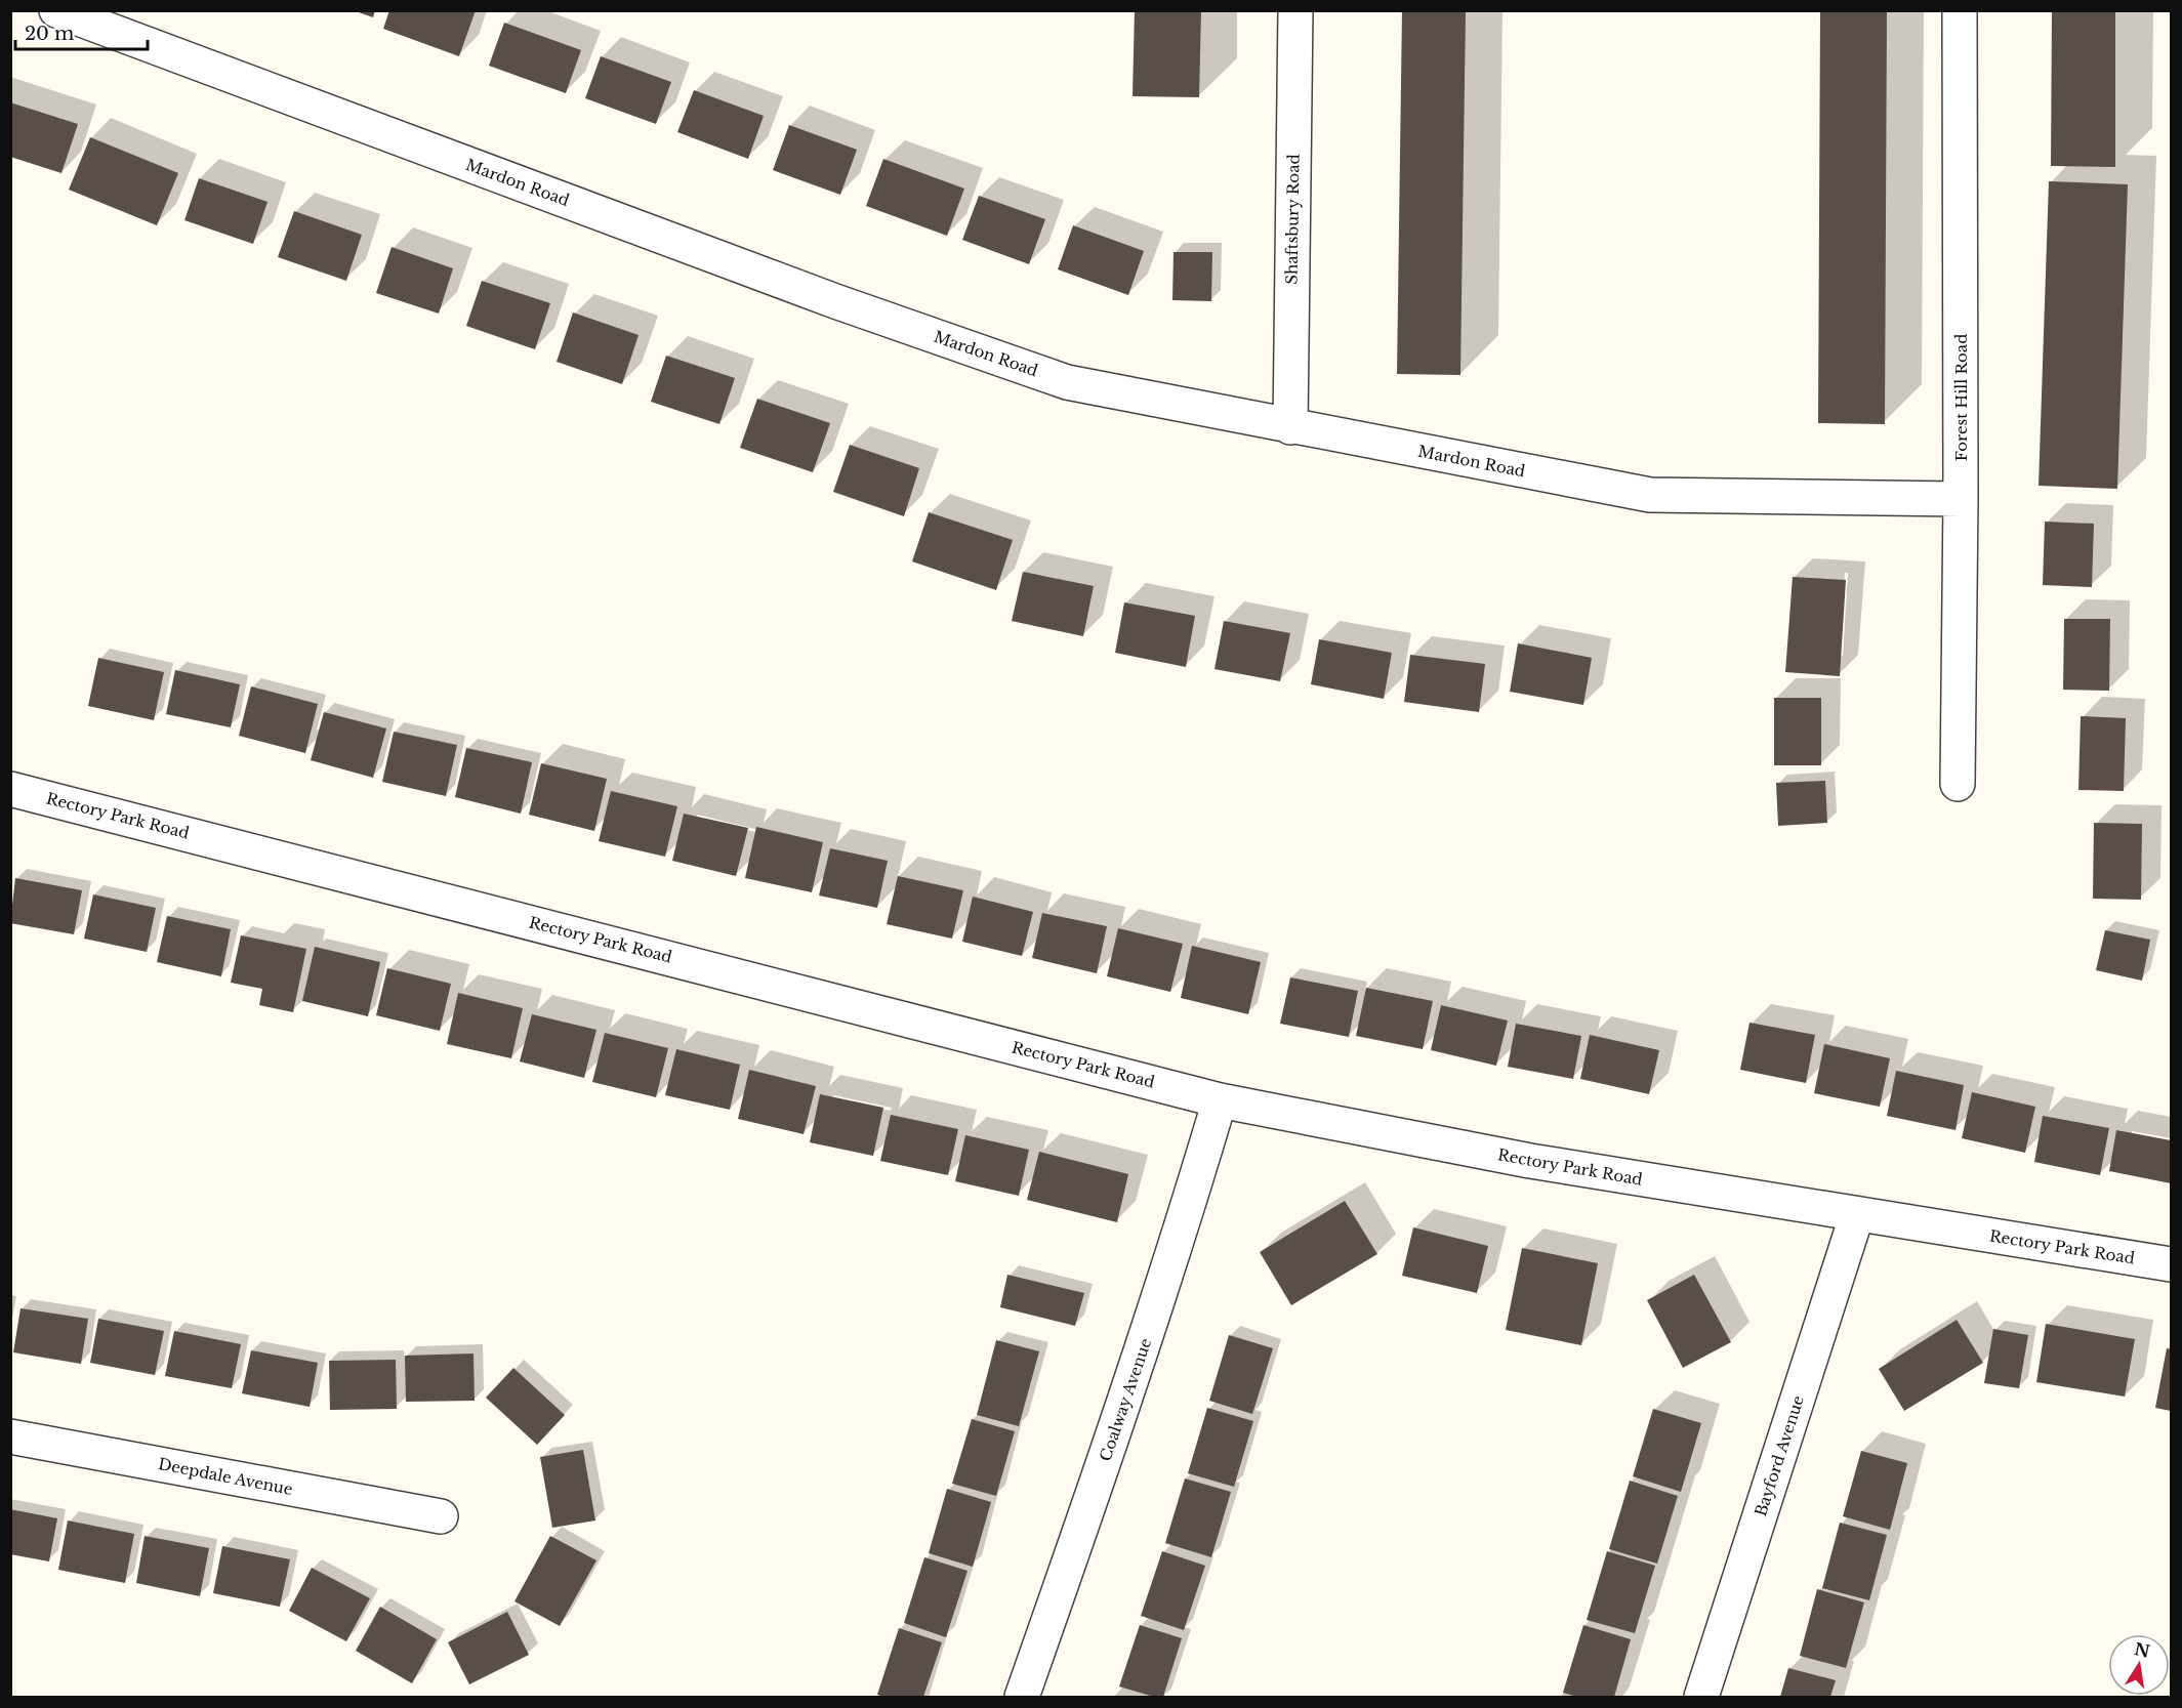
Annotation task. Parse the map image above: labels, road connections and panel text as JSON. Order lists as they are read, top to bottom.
{
  "streets": {
    "street": [
      "Mardon Road",
      "Shaftsbury Road",
      "Forest Hill Road",
      "Rectory Park Road",
      "Coalway Avenue",
      "Bayford Avenue",
      "Deepdale Avenue"
    ]
  },
  "crossings": [
    ["Mardon Road", "Shaftsbury Road"],
    ["Mardon Road", "Forest Hill Road"],
    ["Rectory Park Road", "Coalway Avenue"],
    ["Rectory Park Road", "Bayford Avenue"]
  ],
  "scale_bar": "20 m",
  "north": "top"
}
